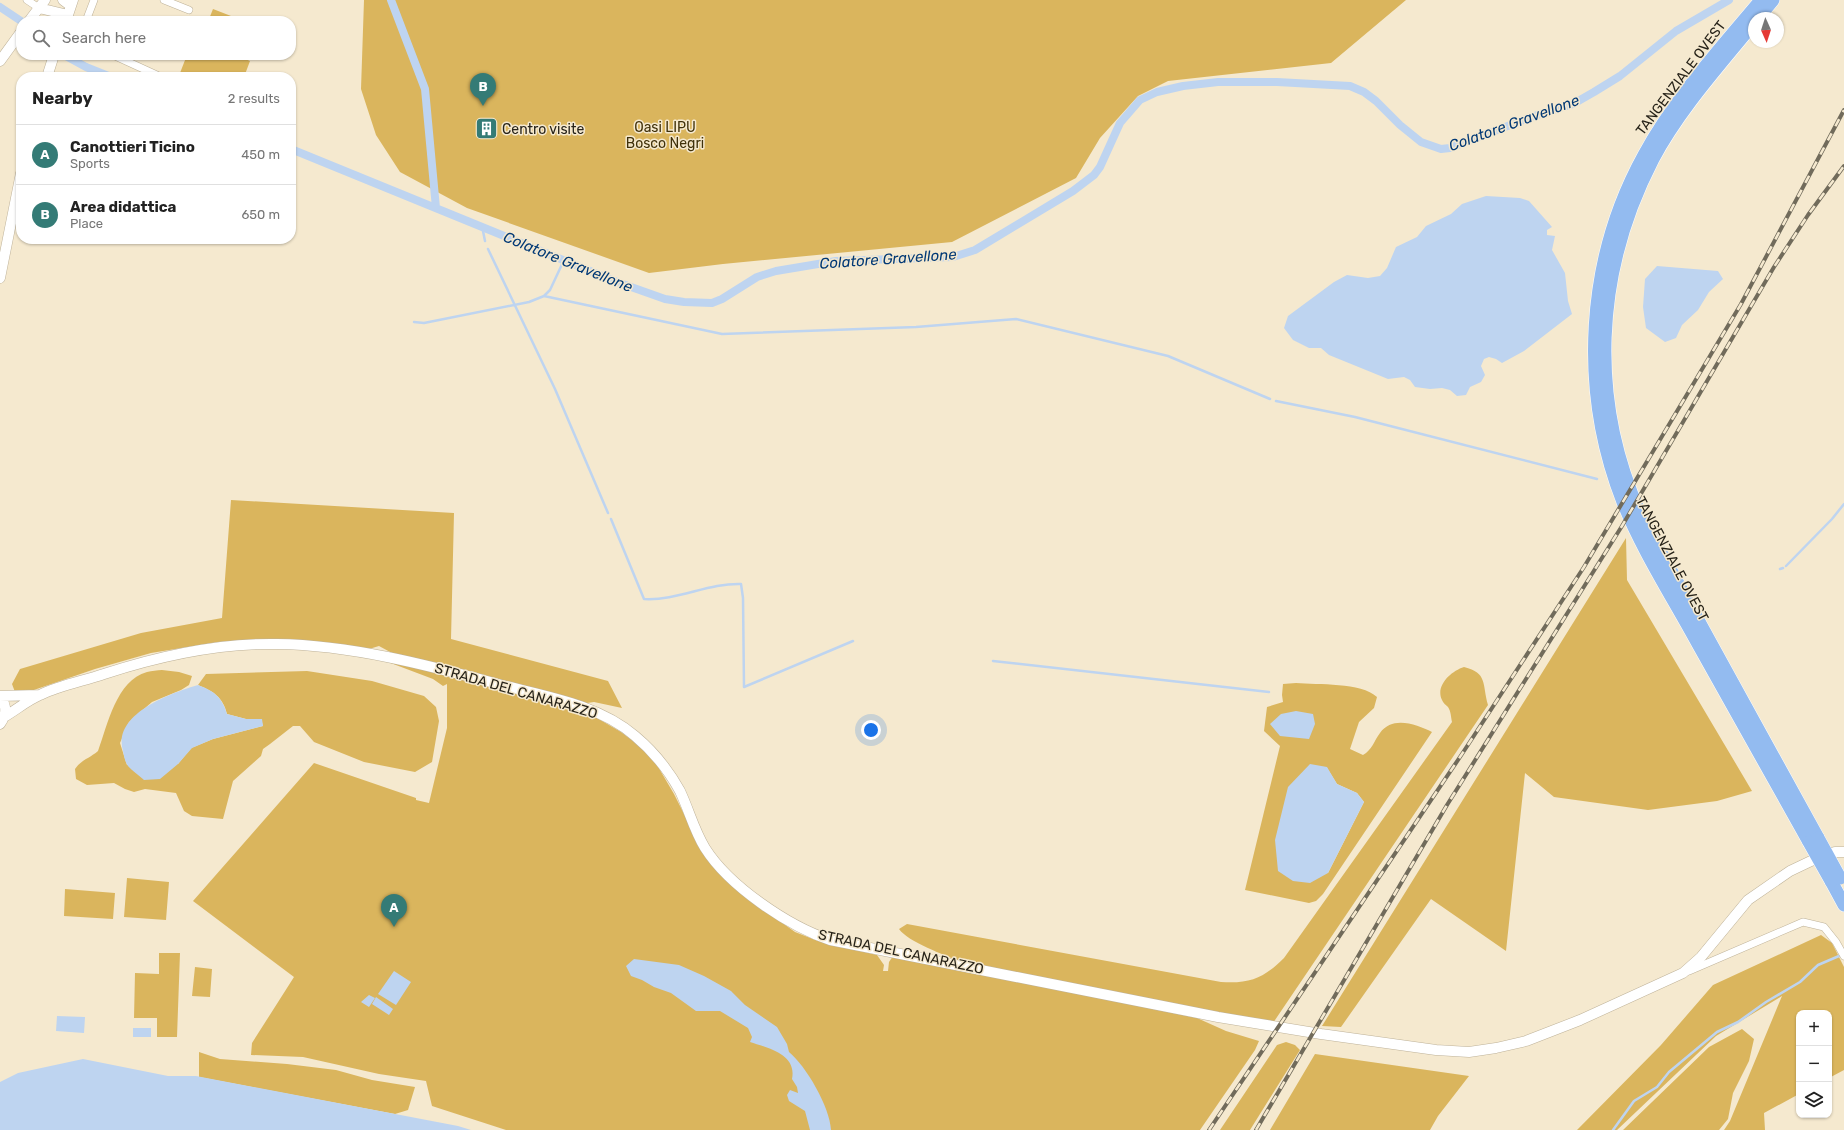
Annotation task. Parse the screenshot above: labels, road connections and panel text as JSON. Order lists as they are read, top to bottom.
{
  "streets": {
    "highway": ["TANGENZIALE OVEST"],
    "street": ["STRADA DEL CANARAZZO"]
  },
  "water": ["Colatore Gravellone"],
  "parks": ["Oasi LIPU Bosco Negri"],
  "places": {
    "building": ["Centro visite"]
  },
  "north": "bottom",
  "page": {
    "search": "Search here",
    "heading": ["Nearby", "2 results"],
    "pins": ["B", "A"],
    "list": [
      {
        "mark": "A",
        "name": "Canottieri Ticino",
        "note": "Sports",
        "value": "450 m"
      },
      {
        "mark": "B",
        "name": "Area didattica",
        "note": "Place",
        "value": "650 m"
      }
    ],
    "map_buttons": ["+", "−"]
  }
}
